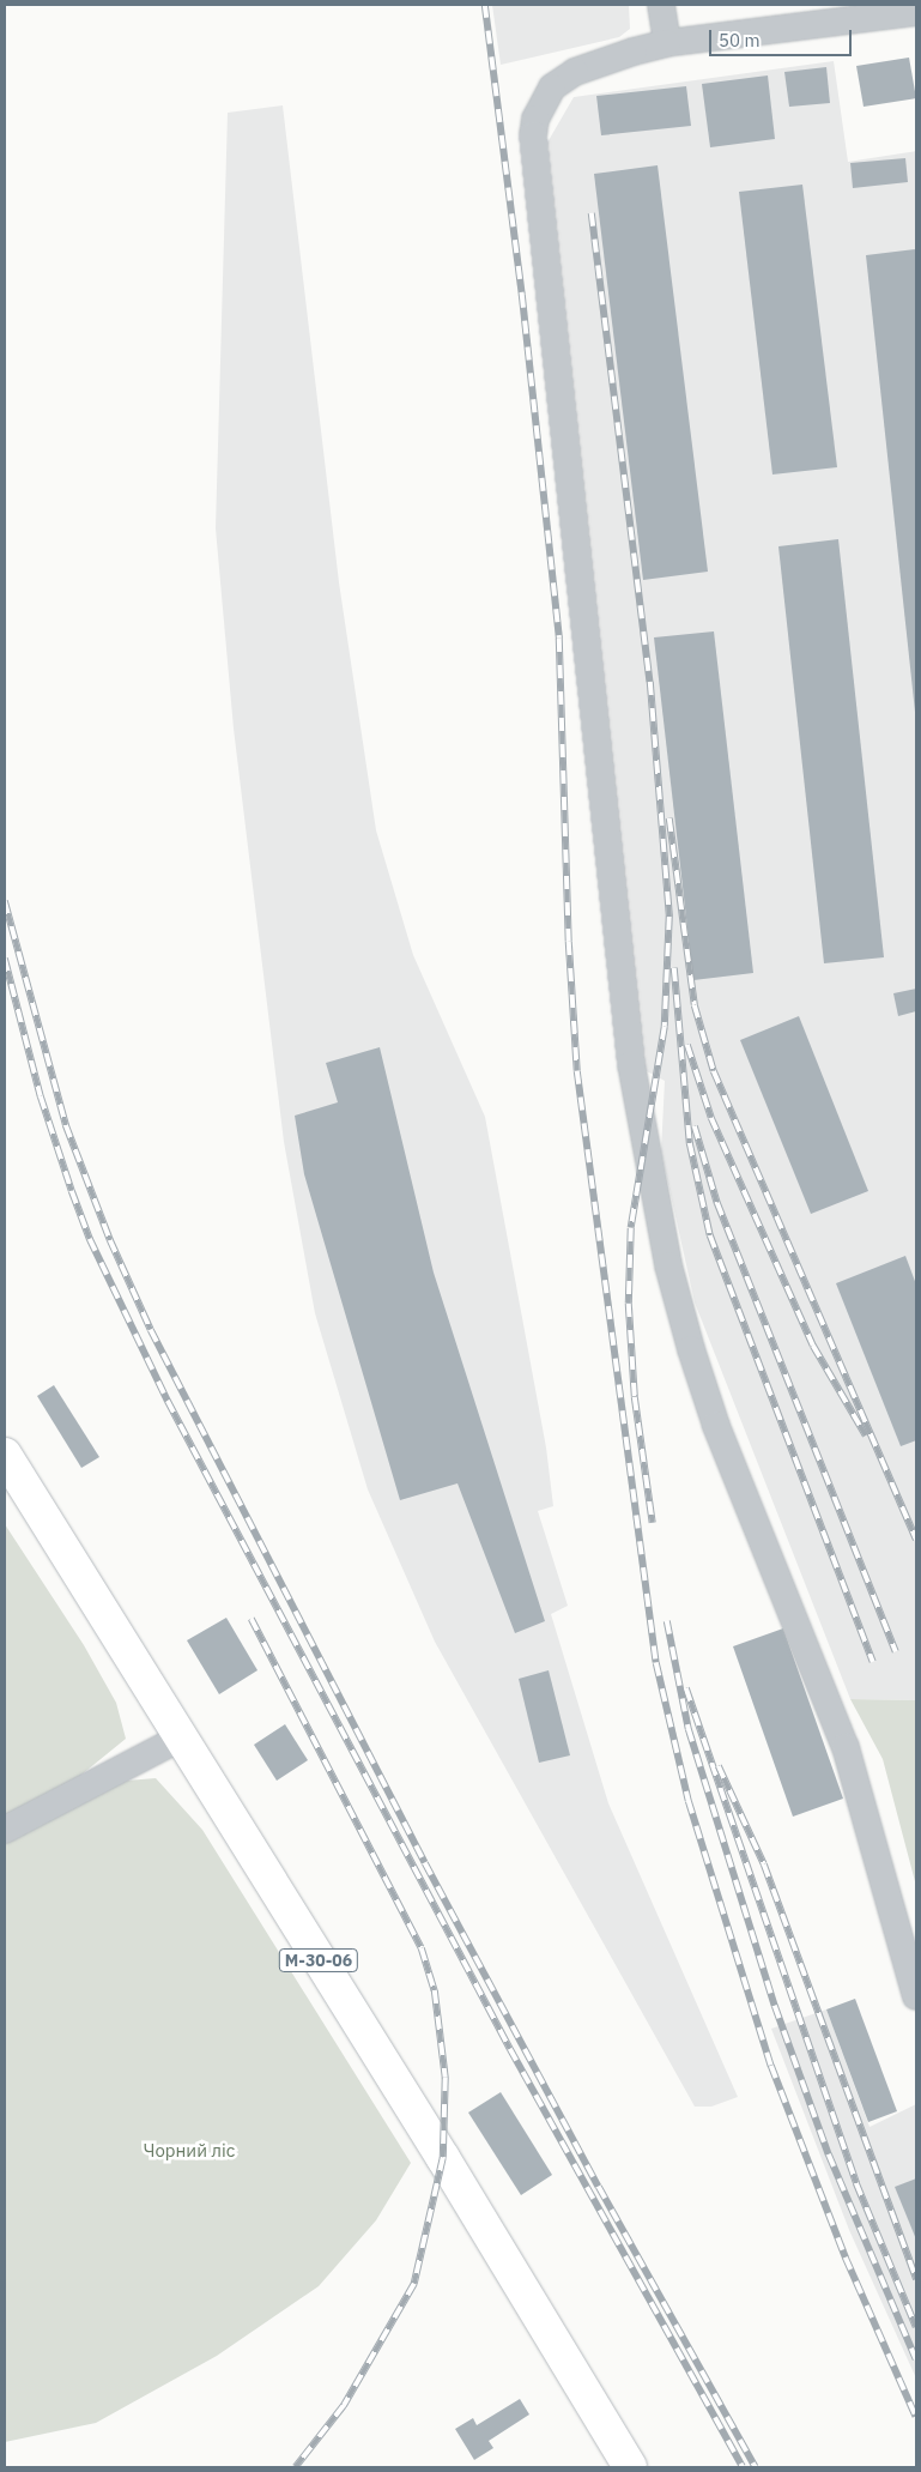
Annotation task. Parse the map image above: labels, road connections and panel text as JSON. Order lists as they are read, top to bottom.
{
  "streets": {
    "main road": ["М-30-06"]
  },
  "parks": ["Чорний ліс"],
  "scale_bar": "50 m"
}
